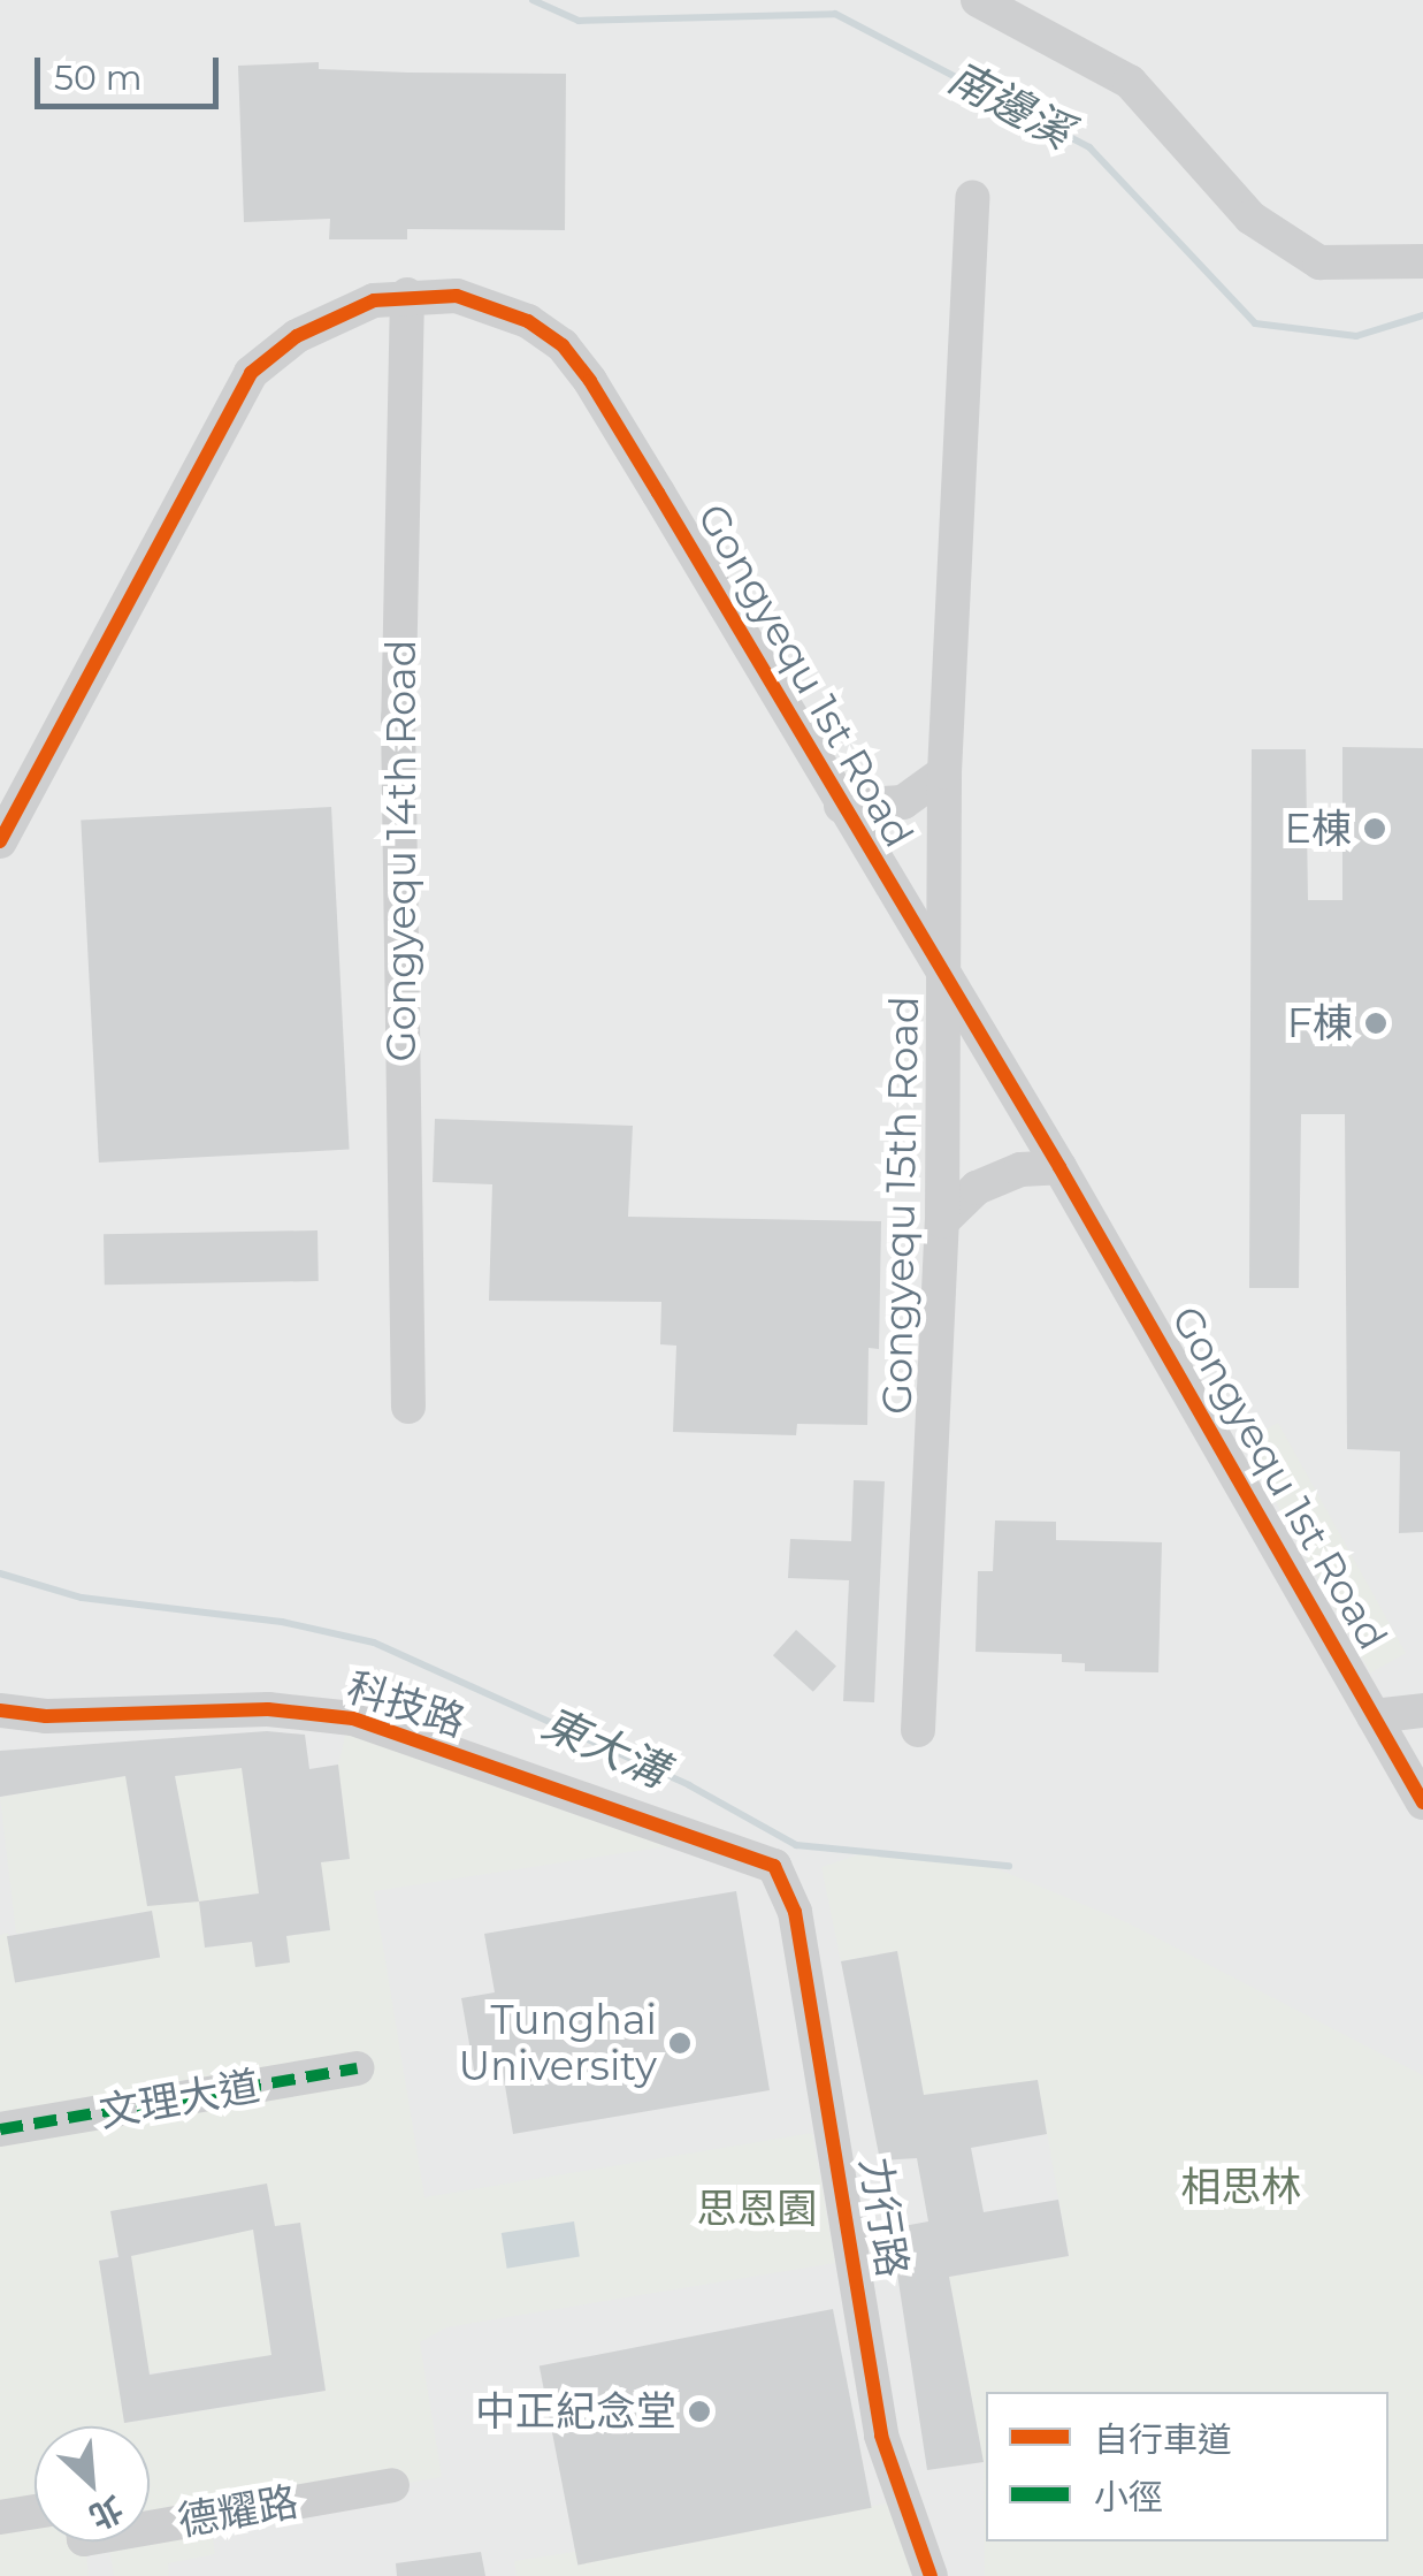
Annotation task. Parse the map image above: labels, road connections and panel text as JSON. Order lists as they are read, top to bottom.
{
  "streets": {
    "street": [
      "Gongyequ 1st Road",
      "Gongyequ 14th Road",
      "Gongyequ 15th Road",
      "科技路",
      "文理大道",
      "力行路",
      "德耀路"
    ]
  },
  "crossings": [
    ["Gongyequ 1st Road", "Gongyequ 14th Road"],
    ["Gongyequ 1st Road", "Gongyequ 15th Road"],
    ["科技路", "力行路"]
  ],
  "water": ["南邊溪", "東大溝"],
  "parks": ["相思林", "思恩園"],
  "places": [
    "E棟",
    "F棟",
    "Tunghai University",
    "中正紀念堂"
  ],
  "legend": ["自行車道", "小徑"],
  "scale_bar": "50 m",
  "north": "bottom right"
}
